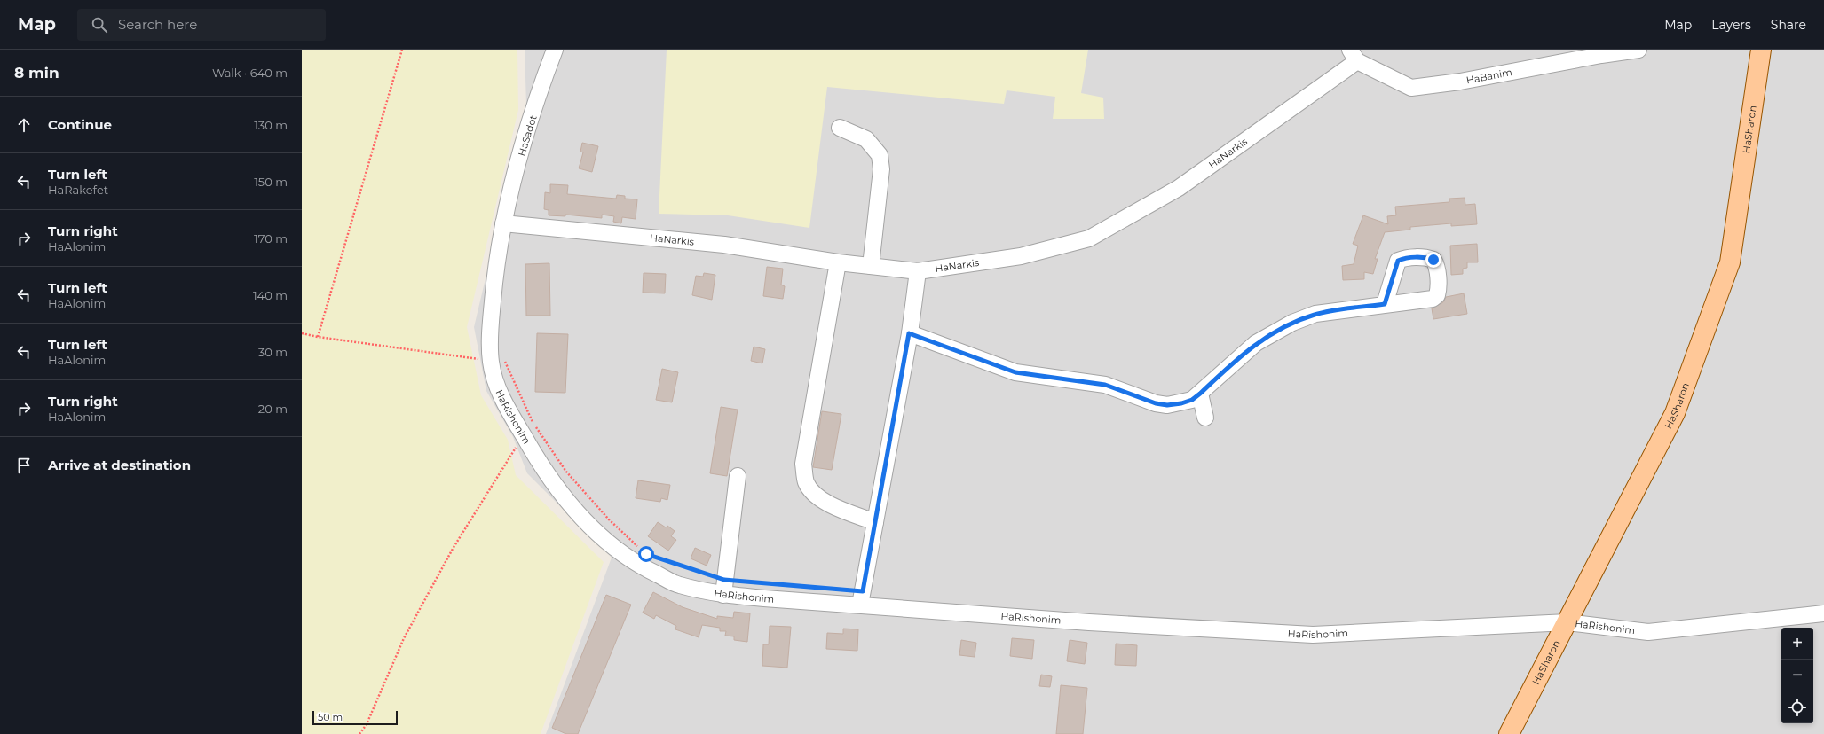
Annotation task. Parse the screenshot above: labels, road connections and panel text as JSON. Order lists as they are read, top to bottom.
{
  "streets": {
    "main road": ["HaSharon"],
    "street": [
      "HaBanim",
      "HaSadot",
      "HaNarkis",
      "HaRishonim"
    ]
  },
  "crossings": [
    ["HaBanim", "HaNarkis"],
    ["HaSharon", "HaRishonim"],
    ["HaSadot", "HaNarkis"],
    ["HaSadot", "HaRishonim"],
    ["HaNarkis", "HaRishonim"]
  ],
  "scale_bar": "50 m",
  "page": {
    "header": "Map",
    "search": "Search here",
    "nav": ["Map", "Layers", "Share"],
    "heading": ["8 min", "Walk · 640 m"],
    "list": [
      ["Continue", "130 m"],
      ["Turn left", "HaRakefet", "150 m"],
      ["Turn right", "HaAlonim", "170 m"],
      ["Turn left", "HaAlonim", "140 m"],
      ["Turn left", "HaAlonim", "30 m"],
      ["Turn right", "HaAlonim", "20 m"],
      "Arrive at destination"
    ],
    "map_buttons": ["+", "−"],
    "scale": "50 m"
  }
}
